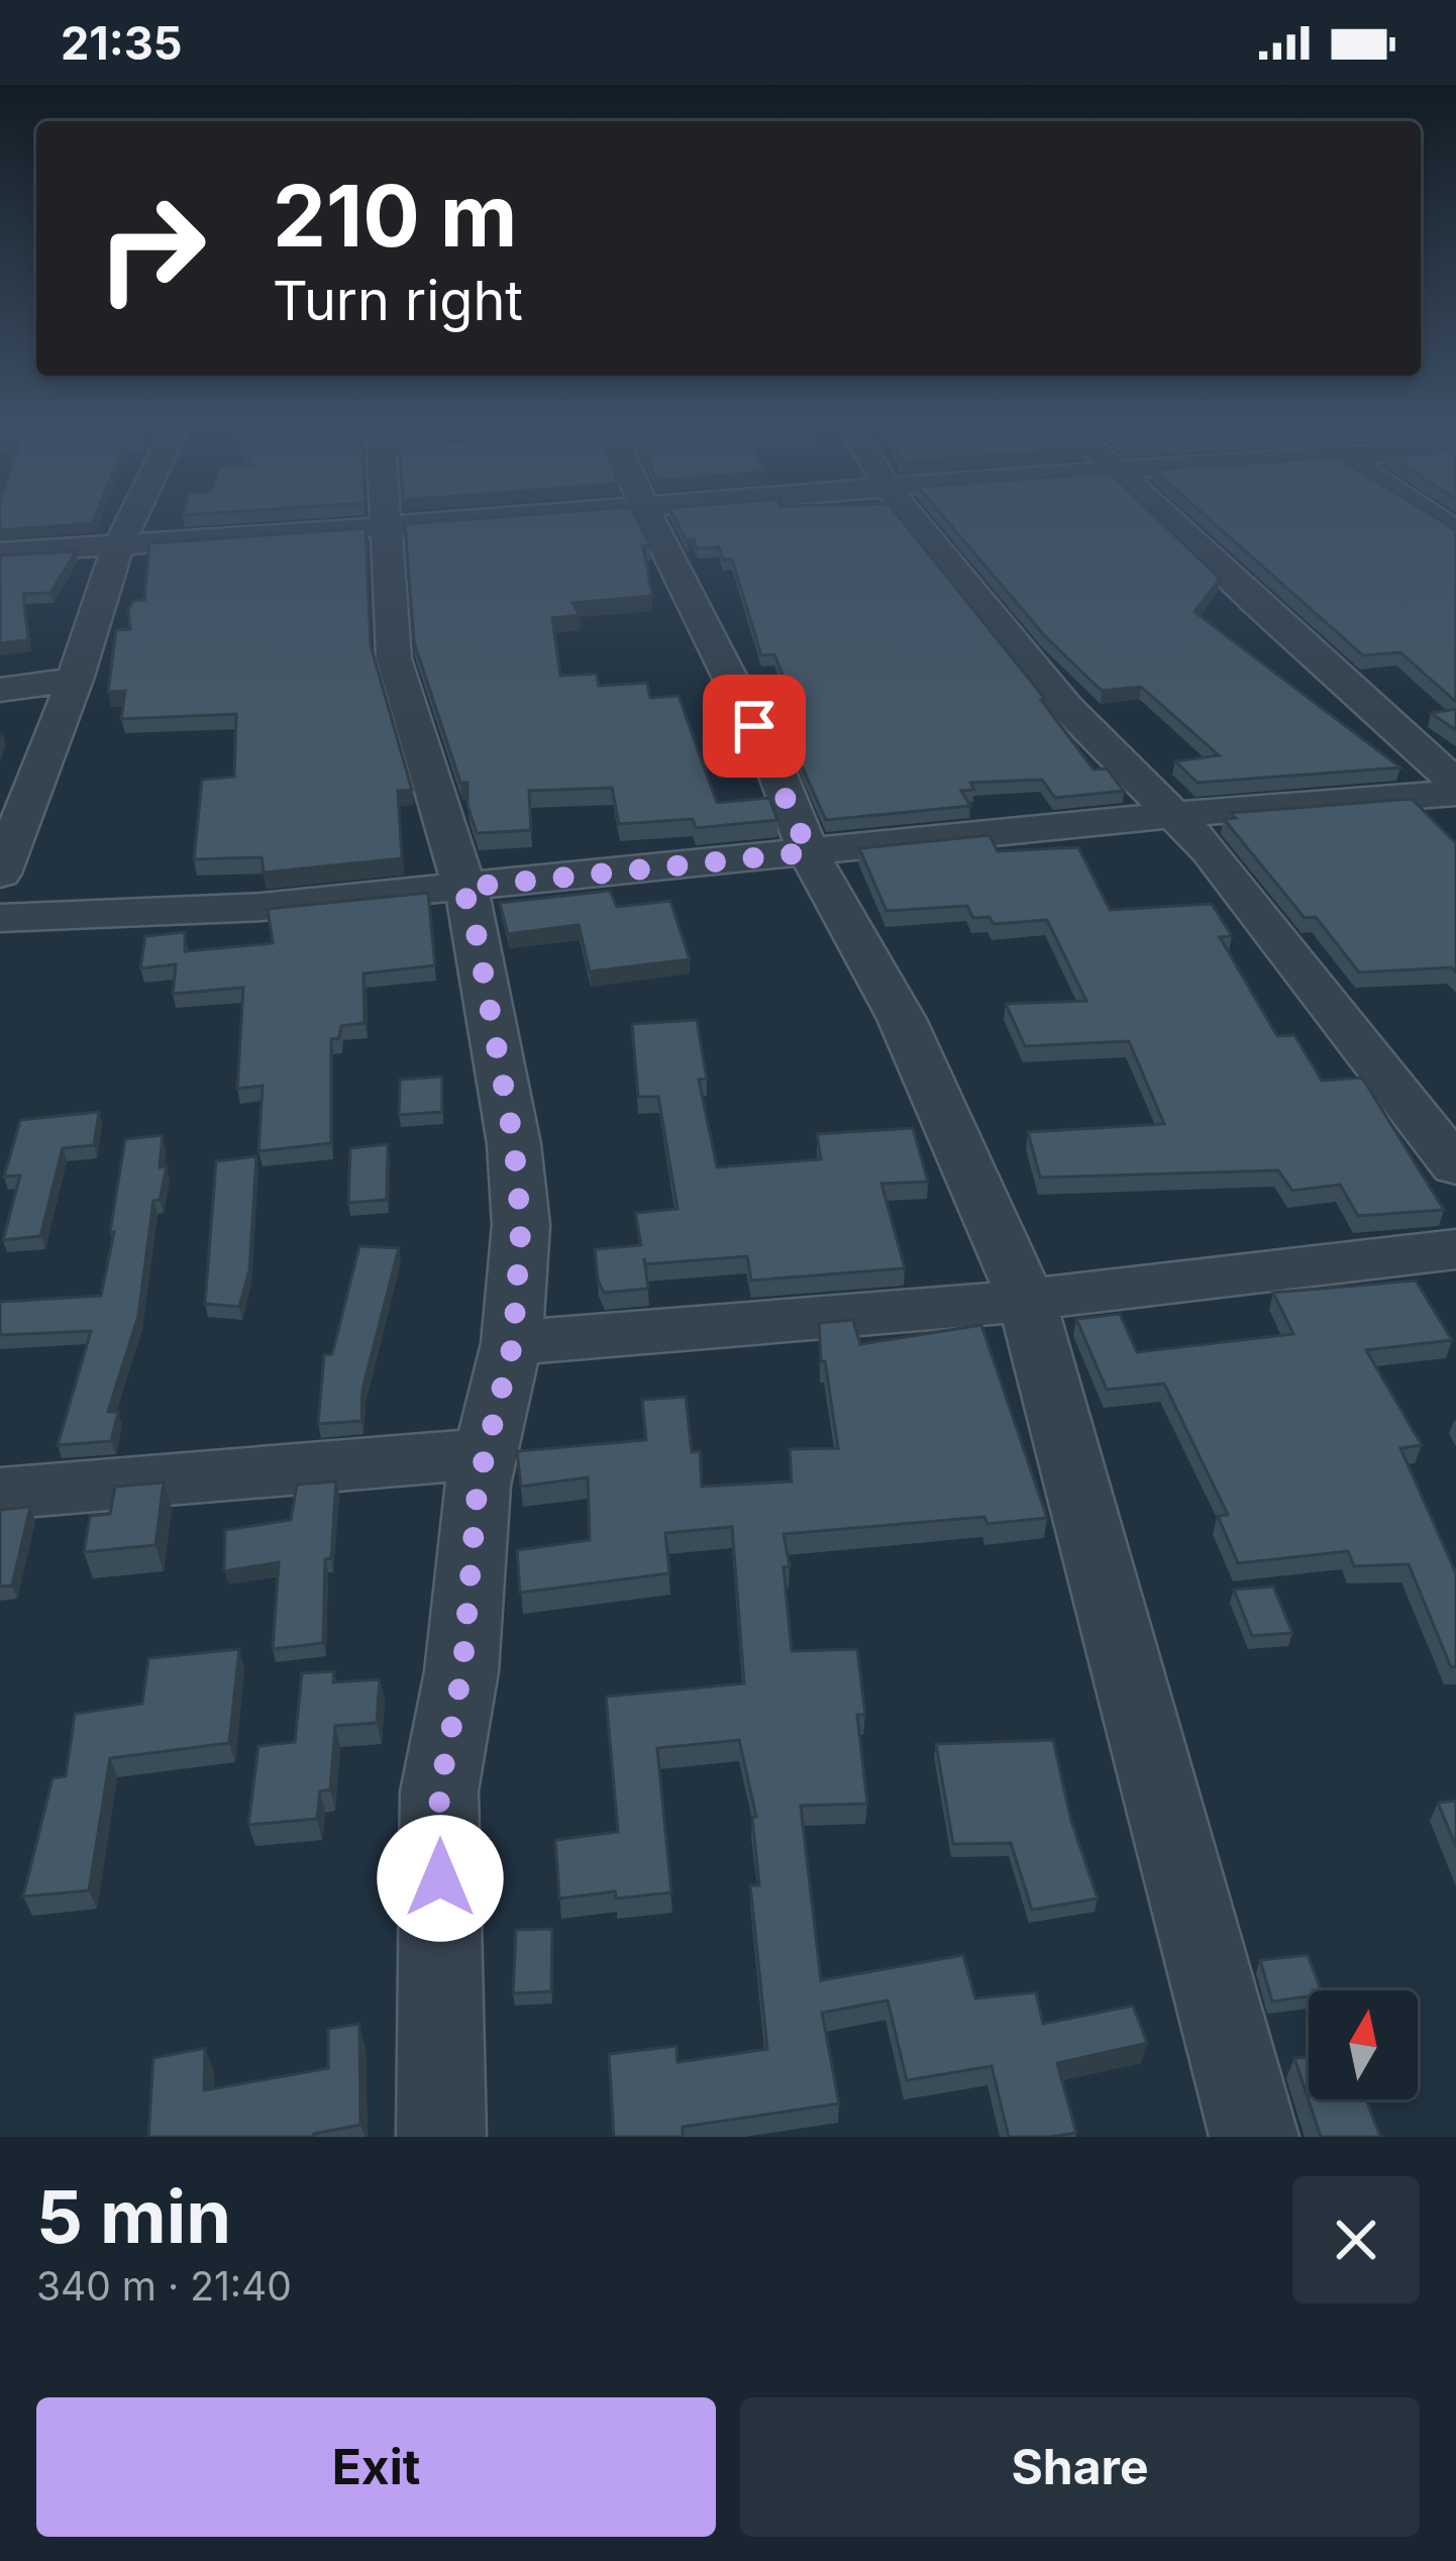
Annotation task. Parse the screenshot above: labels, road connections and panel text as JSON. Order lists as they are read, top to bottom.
{
  "north": "top",
  "page": {
    "status": "21:35",
    "turn": ["210 m", "Turn right"],
    "heading": ["5 min", "340 m · 21:40"],
    "buttons": ["Exit", "Share"]
  }
}
